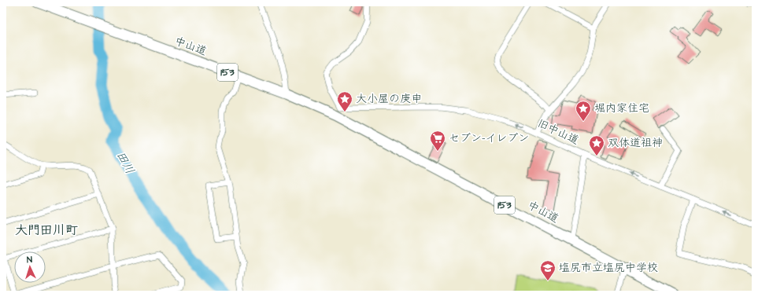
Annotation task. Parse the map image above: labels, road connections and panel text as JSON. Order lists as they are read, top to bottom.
{
  "streets": {
    "highway": ["中山道", "153"],
    "street": ["旧中山道"]
  },
  "crossings": [
    ["中山道", "旧中山道"]
  ],
  "one_way": ["旧中山道"],
  "districts": ["大門田川町"],
  "water": ["田川"],
  "places": {
    "place": ["大小屋の庚申", "堀内家住宅", "双体道祖神"],
    "supermarket": ["セブン-イレブン"],
    "school or university": ["塩尻市立塩尻中学校"]
  },
  "north": "top"
}
